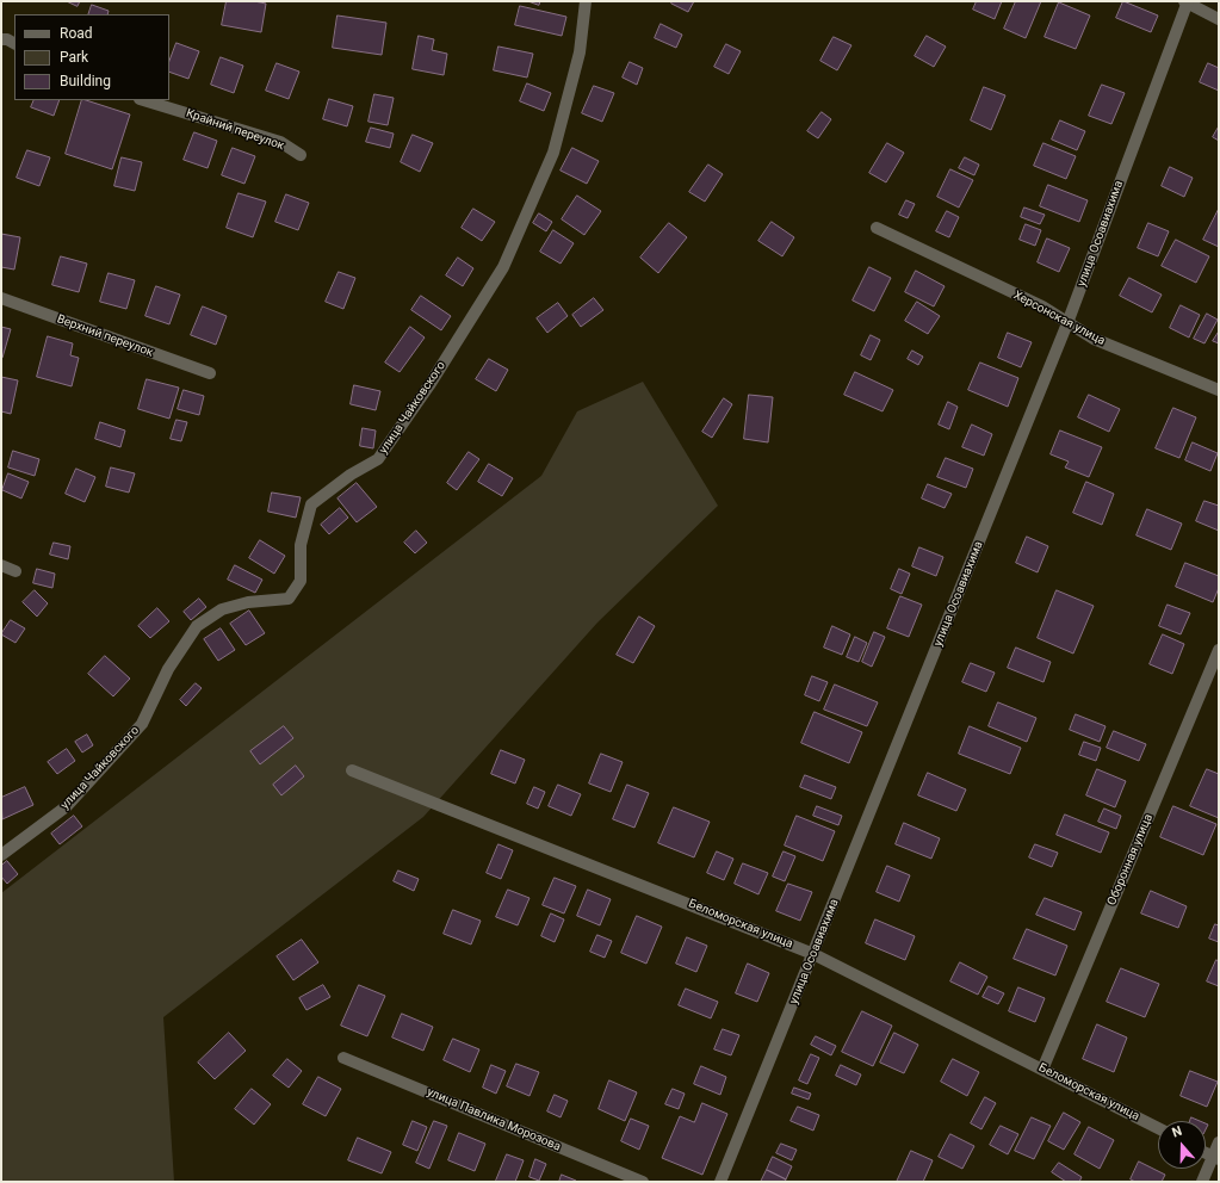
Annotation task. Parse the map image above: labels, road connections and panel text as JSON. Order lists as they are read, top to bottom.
{
  "streets": {
    "street": [
      "Крайний переулок",
      "улица Осоавиахима",
      "Херсонская улица",
      "Верхний переулок",
      "улица Чайковского",
      "Оборонная улица",
      "Беломорская улица",
      "улица Павлика Морозова"
    ]
  },
  "crossings": [
    ["улица Осоавиахима", "Херсонская улица"],
    ["улица Осоавиахима", "Беломорская улица"],
    ["Оборонная улица", "Беломорская улица"]
  ],
  "legend": ["Road", "Park", "Building"],
  "north": "top"
}
